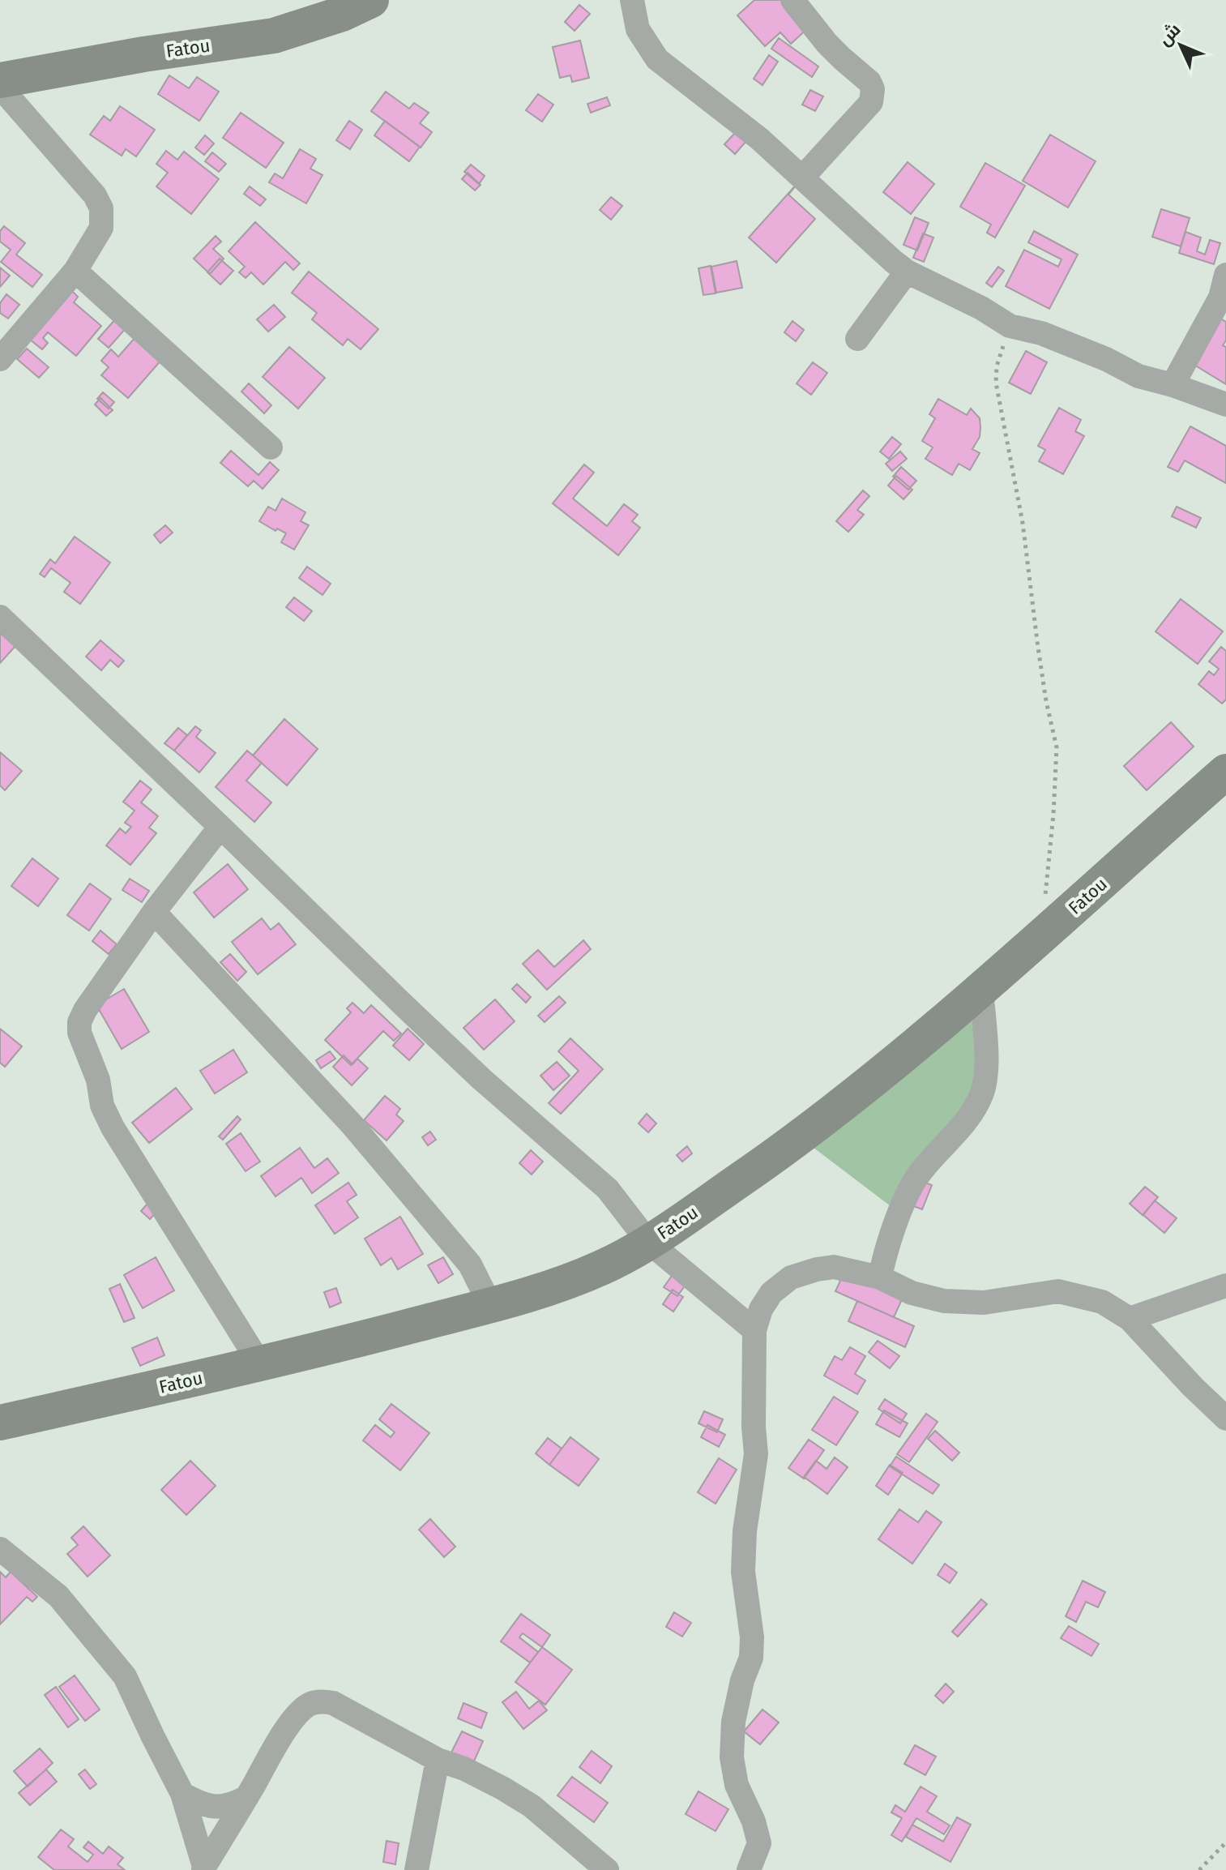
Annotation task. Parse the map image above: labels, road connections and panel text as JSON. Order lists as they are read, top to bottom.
{
  "streets": {
    "street": ["Fatou"]
  },
  "north": "top left"
}
